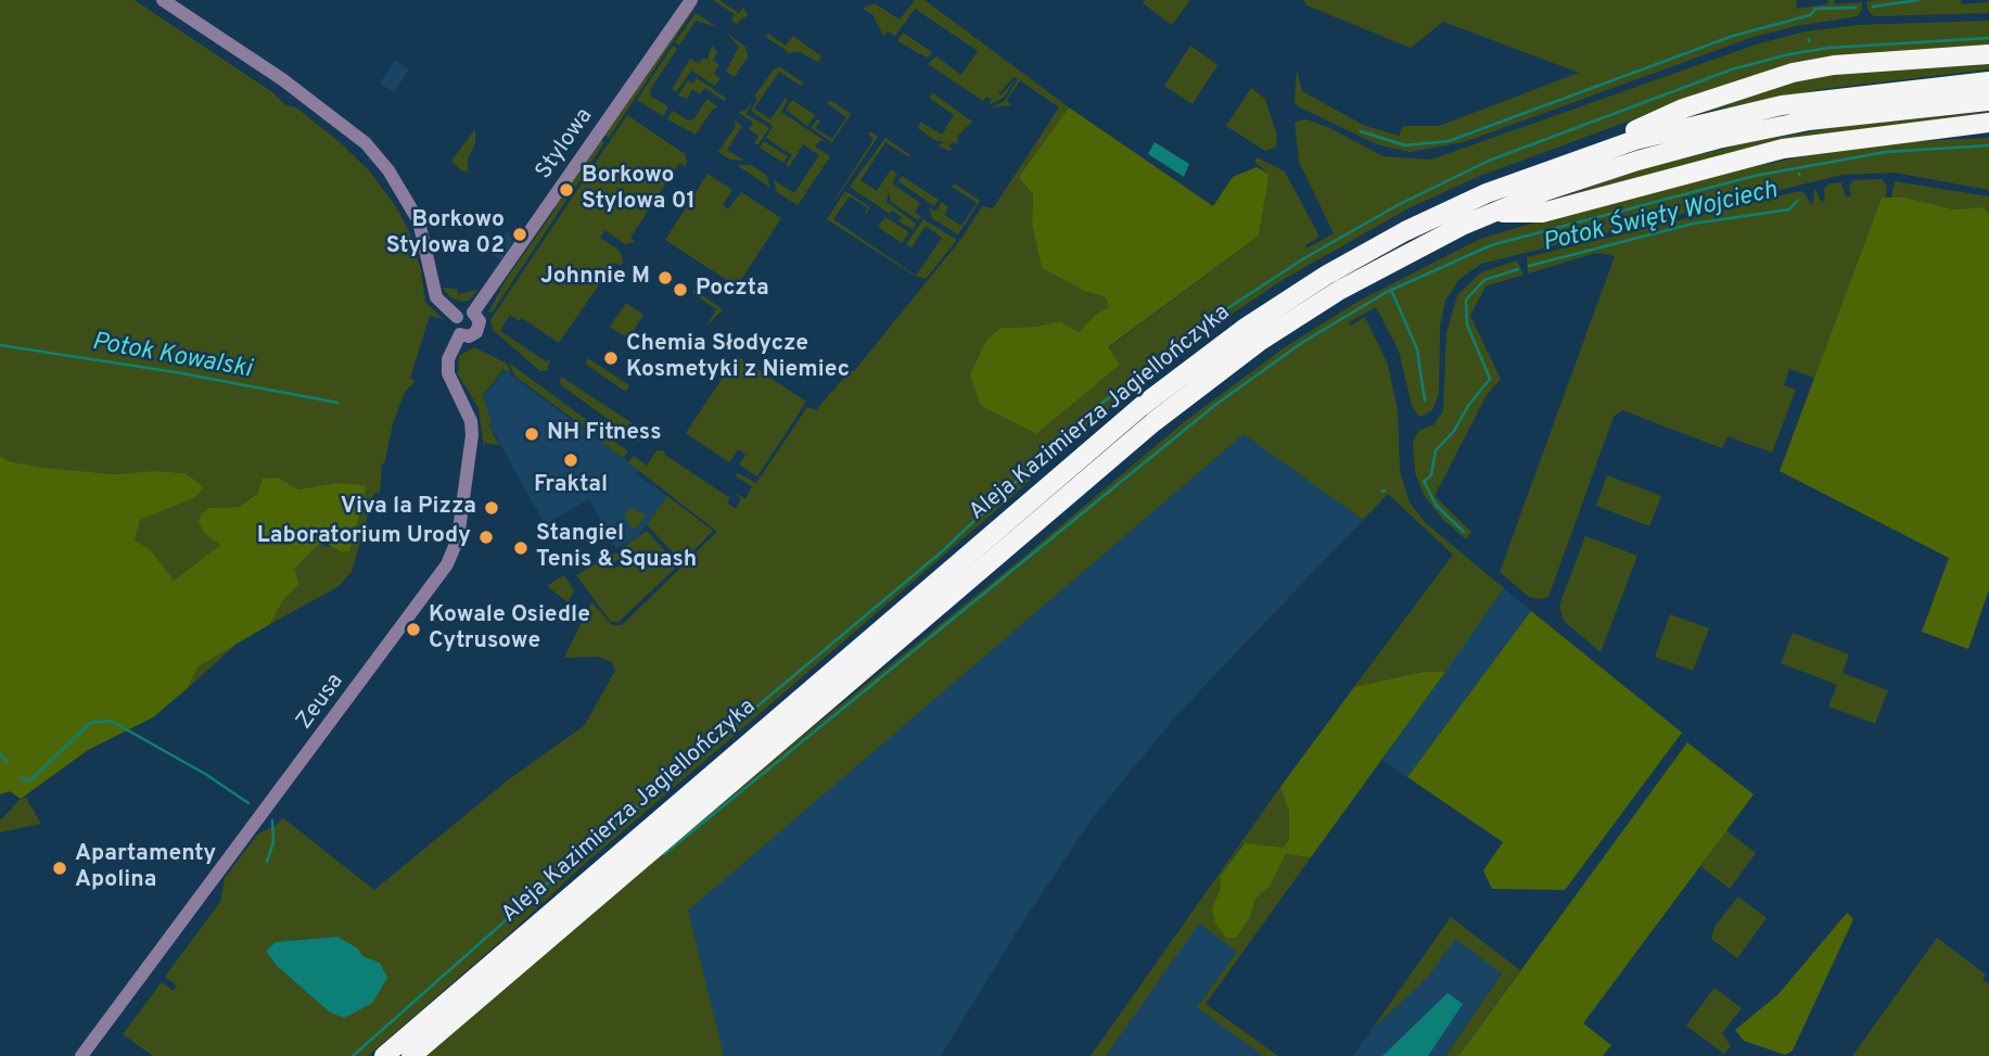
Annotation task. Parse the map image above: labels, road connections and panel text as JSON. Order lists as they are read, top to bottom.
{
  "streets": {
    "highway": ["Aleja Kazimierza Jagiellończyka"],
    "street": ["Stylowa", "Zeusa"]
  },
  "crossings": [
    ["Stylowa", "Zeusa"]
  ],
  "water": ["Potok Święty Wojciech", "Potok Kowalski"],
  "places": [
    "Borkowo Stylowa 01",
    "Borkowo Stylowa 02",
    "Johnnie M",
    "Poczta",
    "Chemia Słodycze Kosmetyki z Niemiec",
    "NH Fitness",
    "Fraktal",
    "Viva la Pizza",
    "Laboratorium Urody",
    "Stangiel Tenis & Squash",
    "Kowale Osiedle Cytrusowe",
    "Apartamenty Apolina"
  ]
}
